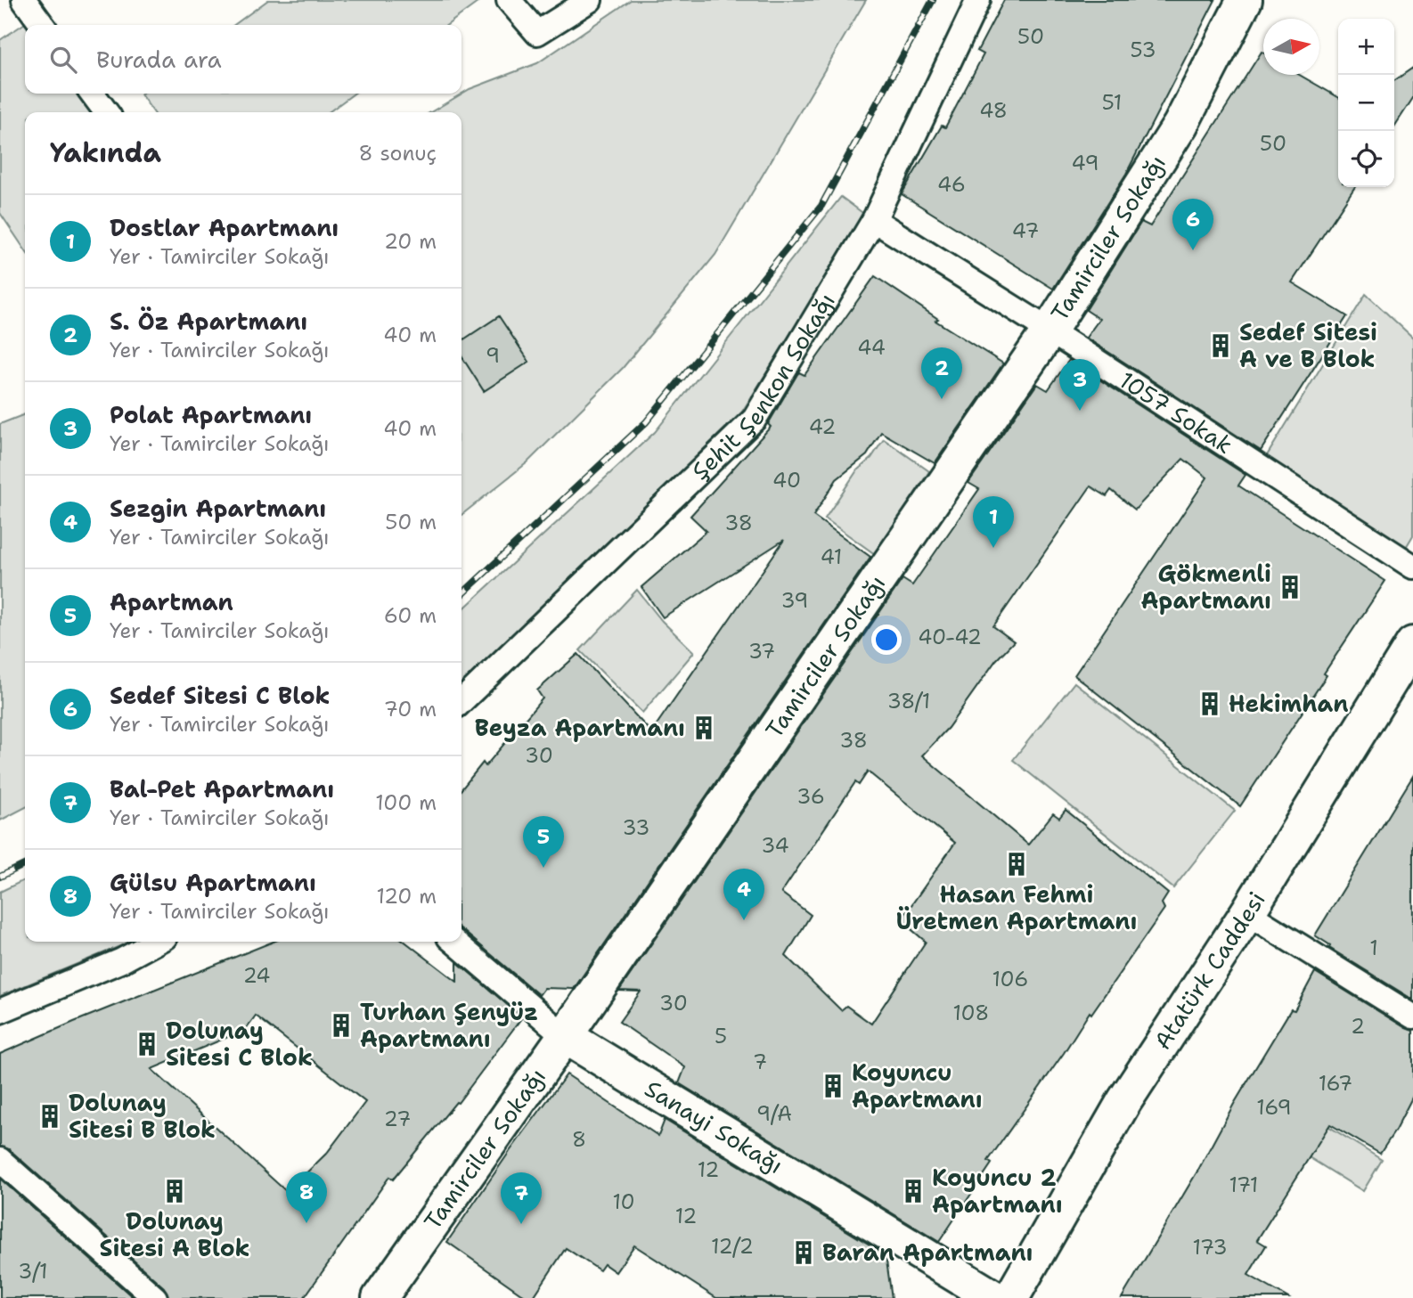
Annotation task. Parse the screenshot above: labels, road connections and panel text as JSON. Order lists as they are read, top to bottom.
{
  "streets": {
    "street": ["Tamirciler Sokağı", "Atatürk Caddesi", "Sanayi Sokağı"],
    "lane": ["Şehit Şenkon Sokağı", "1057 Sokak"]
  },
  "crossings": [
    ["Tamirciler Sokağı", "1057 Sokak"],
    ["Tamirciler Sokağı", "Sanayi Sokağı"],
    ["Şehit Şenkon Sokağı", "1057 Sokak"]
  ],
  "places": {
    "building": [
      "Sedef Sitesi A ve B Blok",
      "Gökmenli Apartmanı",
      "Hekimhan",
      "Beyza Apartmanı",
      "Hasan Fehmi Üretmen Apartmanı",
      "Turhan Şenyüz Apartmanı",
      "Dolunay Sitesi C Blok",
      "Koyuncu Apartmanı",
      "Dolunay Sitesi B Blok",
      "Dolunay Sitesi A Blok",
      "Koyuncu 2 Apartmanı",
      "Baran Apartmanı"
    ]
  },
  "house_numbers": [
    "50",
    "53",
    "51",
    "48",
    "50",
    "49",
    "46",
    "47",
    "44",
    "9",
    "42",
    "40",
    "38",
    "41",
    "39",
    "40-42",
    "37",
    "38/1",
    "38",
    "30",
    "36",
    "33",
    "34",
    "1",
    "24",
    "106",
    "30",
    "108",
    "2",
    "5",
    "7",
    "167",
    "169",
    "9/A",
    "27",
    "8",
    "12",
    "171",
    "10",
    "12",
    "12/2",
    "173",
    "3/1"
  ],
  "north": "right",
  "page": {
    "map_buttons": ["+", "−"],
    "search": "Burada ara",
    "heading": ["Yakında", "8 sonuç"],
    "list": [
      {
        "mark": "1",
        "name": "Dostlar Apartmanı",
        "note": "Yer · Tamirciler Sokağı",
        "value": "20 m"
      },
      {
        "mark": "2",
        "name": "S. Öz Apartmanı",
        "note": "Yer · Tamirciler Sokağı",
        "value": "40 m"
      },
      {
        "mark": "3",
        "name": "Polat Apartmanı",
        "note": "Yer · Tamirciler Sokağı",
        "value": "40 m"
      },
      {
        "mark": "4",
        "name": "Sezgin Apartmanı",
        "note": "Yer · Tamirciler Sokağı",
        "value": "50 m"
      },
      {
        "mark": "5",
        "name": "Apartman",
        "note": "Yer · Tamirciler Sokağı",
        "value": "60 m"
      },
      {
        "mark": "6",
        "name": "Sedef Sitesi C Blok",
        "note": "Yer · Tamirciler Sokağı",
        "value": "70 m"
      },
      {
        "mark": "7",
        "name": "Bal-Pet Apartmanı",
        "note": "Yer · Tamirciler Sokağı",
        "value": "100 m"
      },
      {
        "mark": "8",
        "name": "Gülsu Apartmanı",
        "note": "Yer · Tamirciler Sokağı",
        "value": "120 m"
      }
    ],
    "pins": [
      "6",
      "2",
      "3",
      "1",
      "5",
      "4",
      "8",
      "7"
    ]
  }
}
